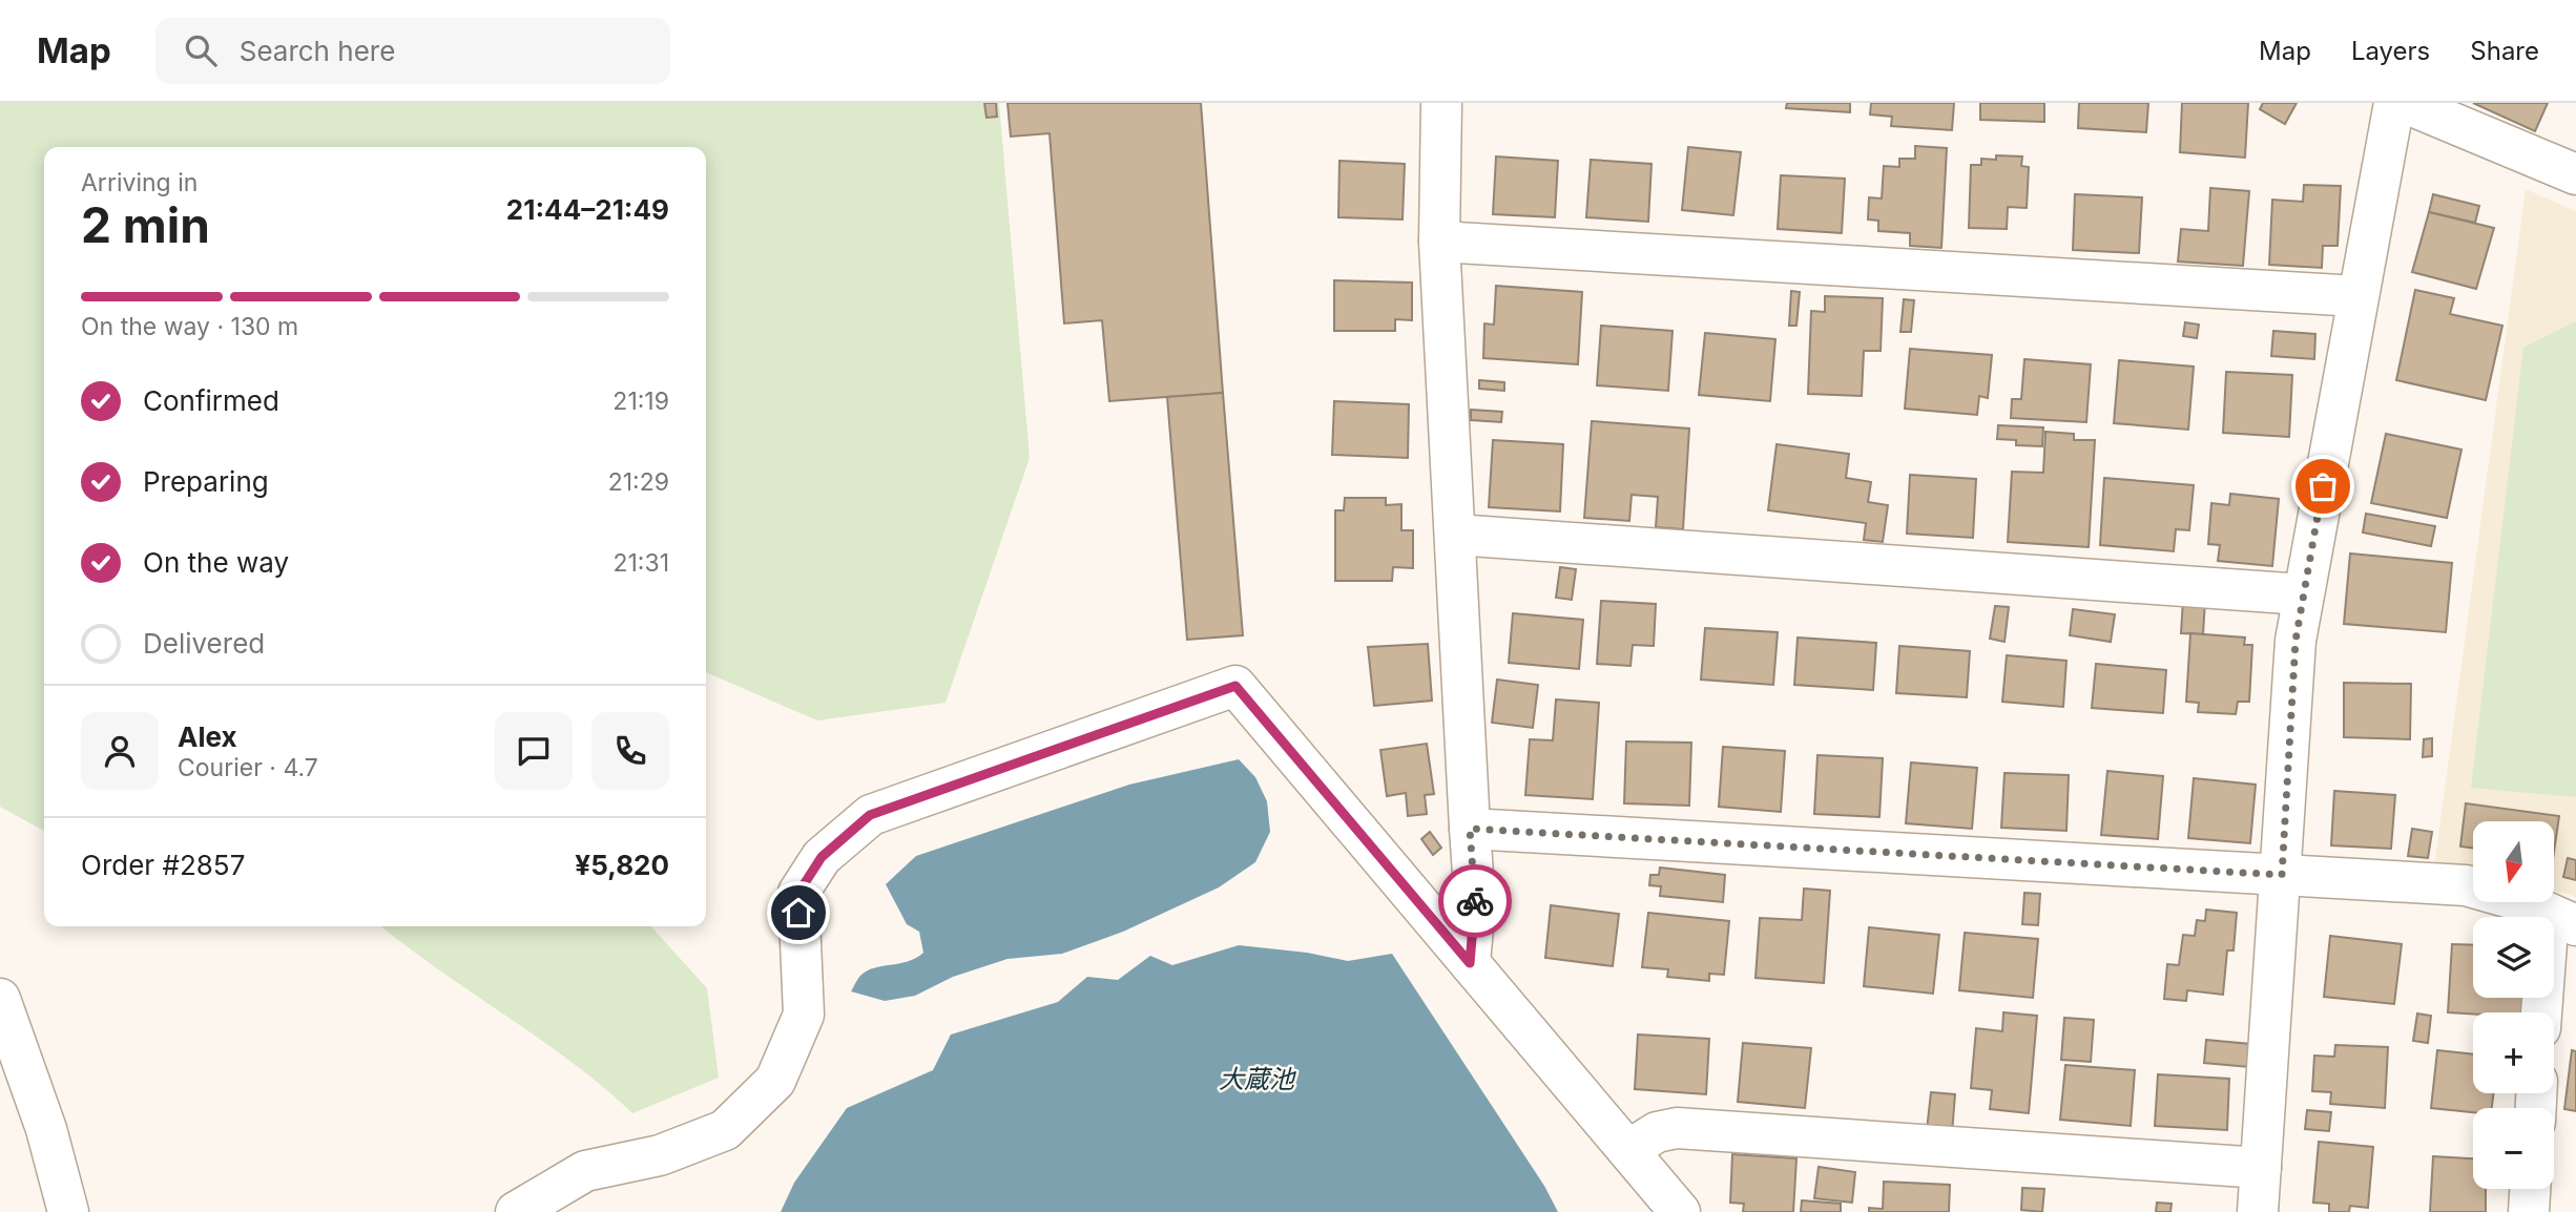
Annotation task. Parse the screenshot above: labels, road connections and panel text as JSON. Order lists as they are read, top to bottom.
{
  "water": ["大蔵池"],
  "north": "bottom",
  "page": {
    "header": "Map",
    "search": "Search here",
    "nav": ["Map", "Layers", "Share"],
    "heading": ["2 min", "Arriving in", "21:44–21:49"],
    "panel": [
      "Alex",
      "Courier · 4.7",
      "Order #2857",
      "¥5,820"
    ],
    "bar": "On the way · 130 m",
    "list": [
      ["Confirmed", "21:19"],
      ["Preparing", "21:29"],
      ["On the way", "21:31"],
      "Delivered"
    ],
    "map_buttons": ["+", "−"]
  }
}
